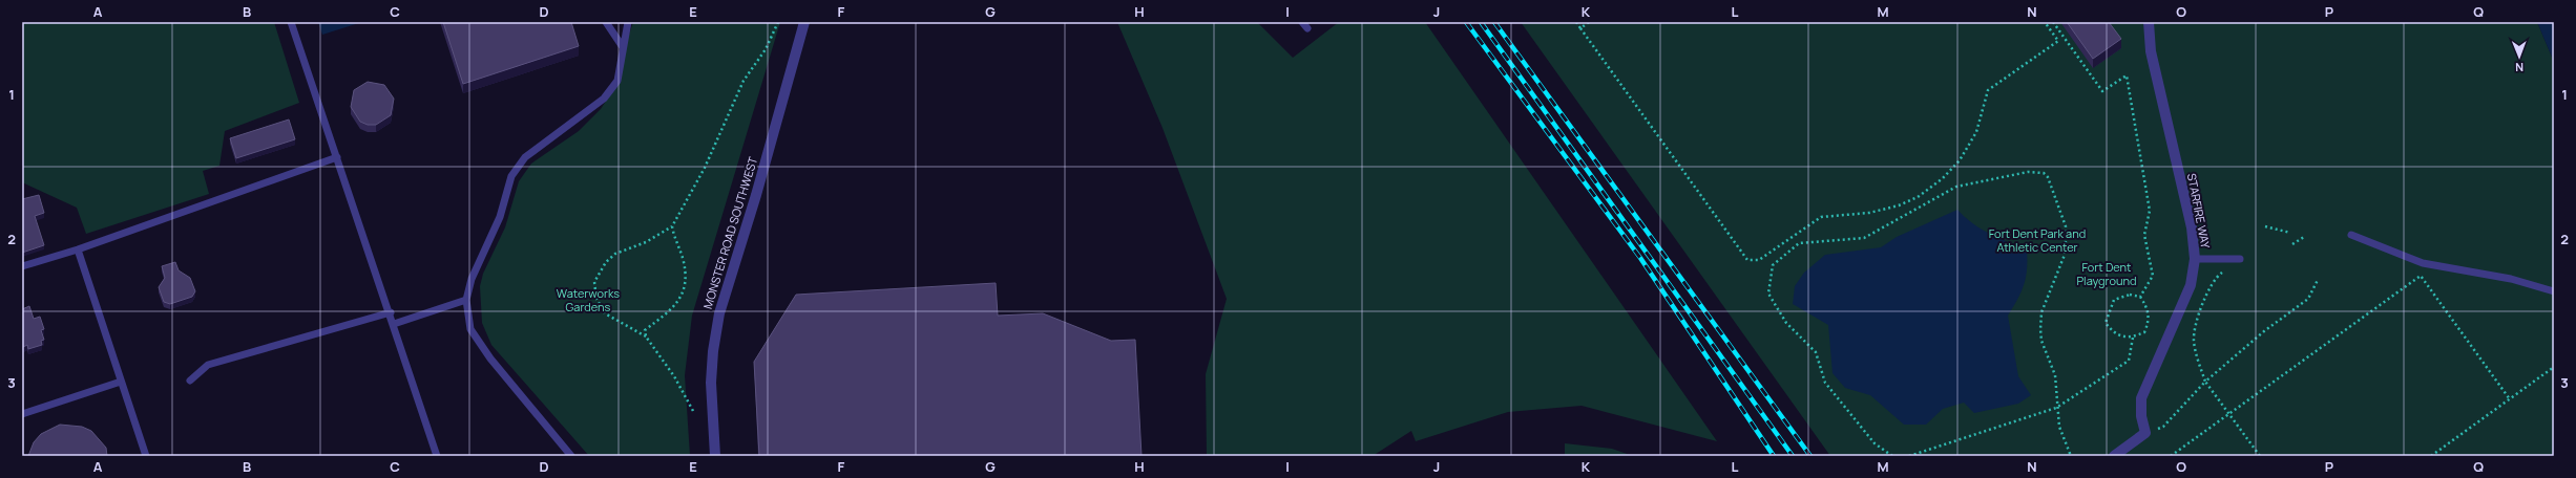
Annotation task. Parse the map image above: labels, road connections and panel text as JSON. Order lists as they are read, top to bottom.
{
  "streets": {
    "street": ["STARFIRE WAY", "MONSTER ROAD SOUTHWEST"]
  },
  "parks": ["Fort Dent Park and Athletic Center", "Fort Dent Playground", "Waterworks Gardens"],
  "north": "bottom",
  "grid": {
    "columns": [
      "A",
      "B",
      "C",
      "D",
      "E",
      "F",
      "G",
      "H",
      "I",
      "J",
      "K",
      "L",
      "M",
      "N",
      "O",
      "P",
      "Q"
    ],
    "rows": ["1", "2", "3"]
  }
}
